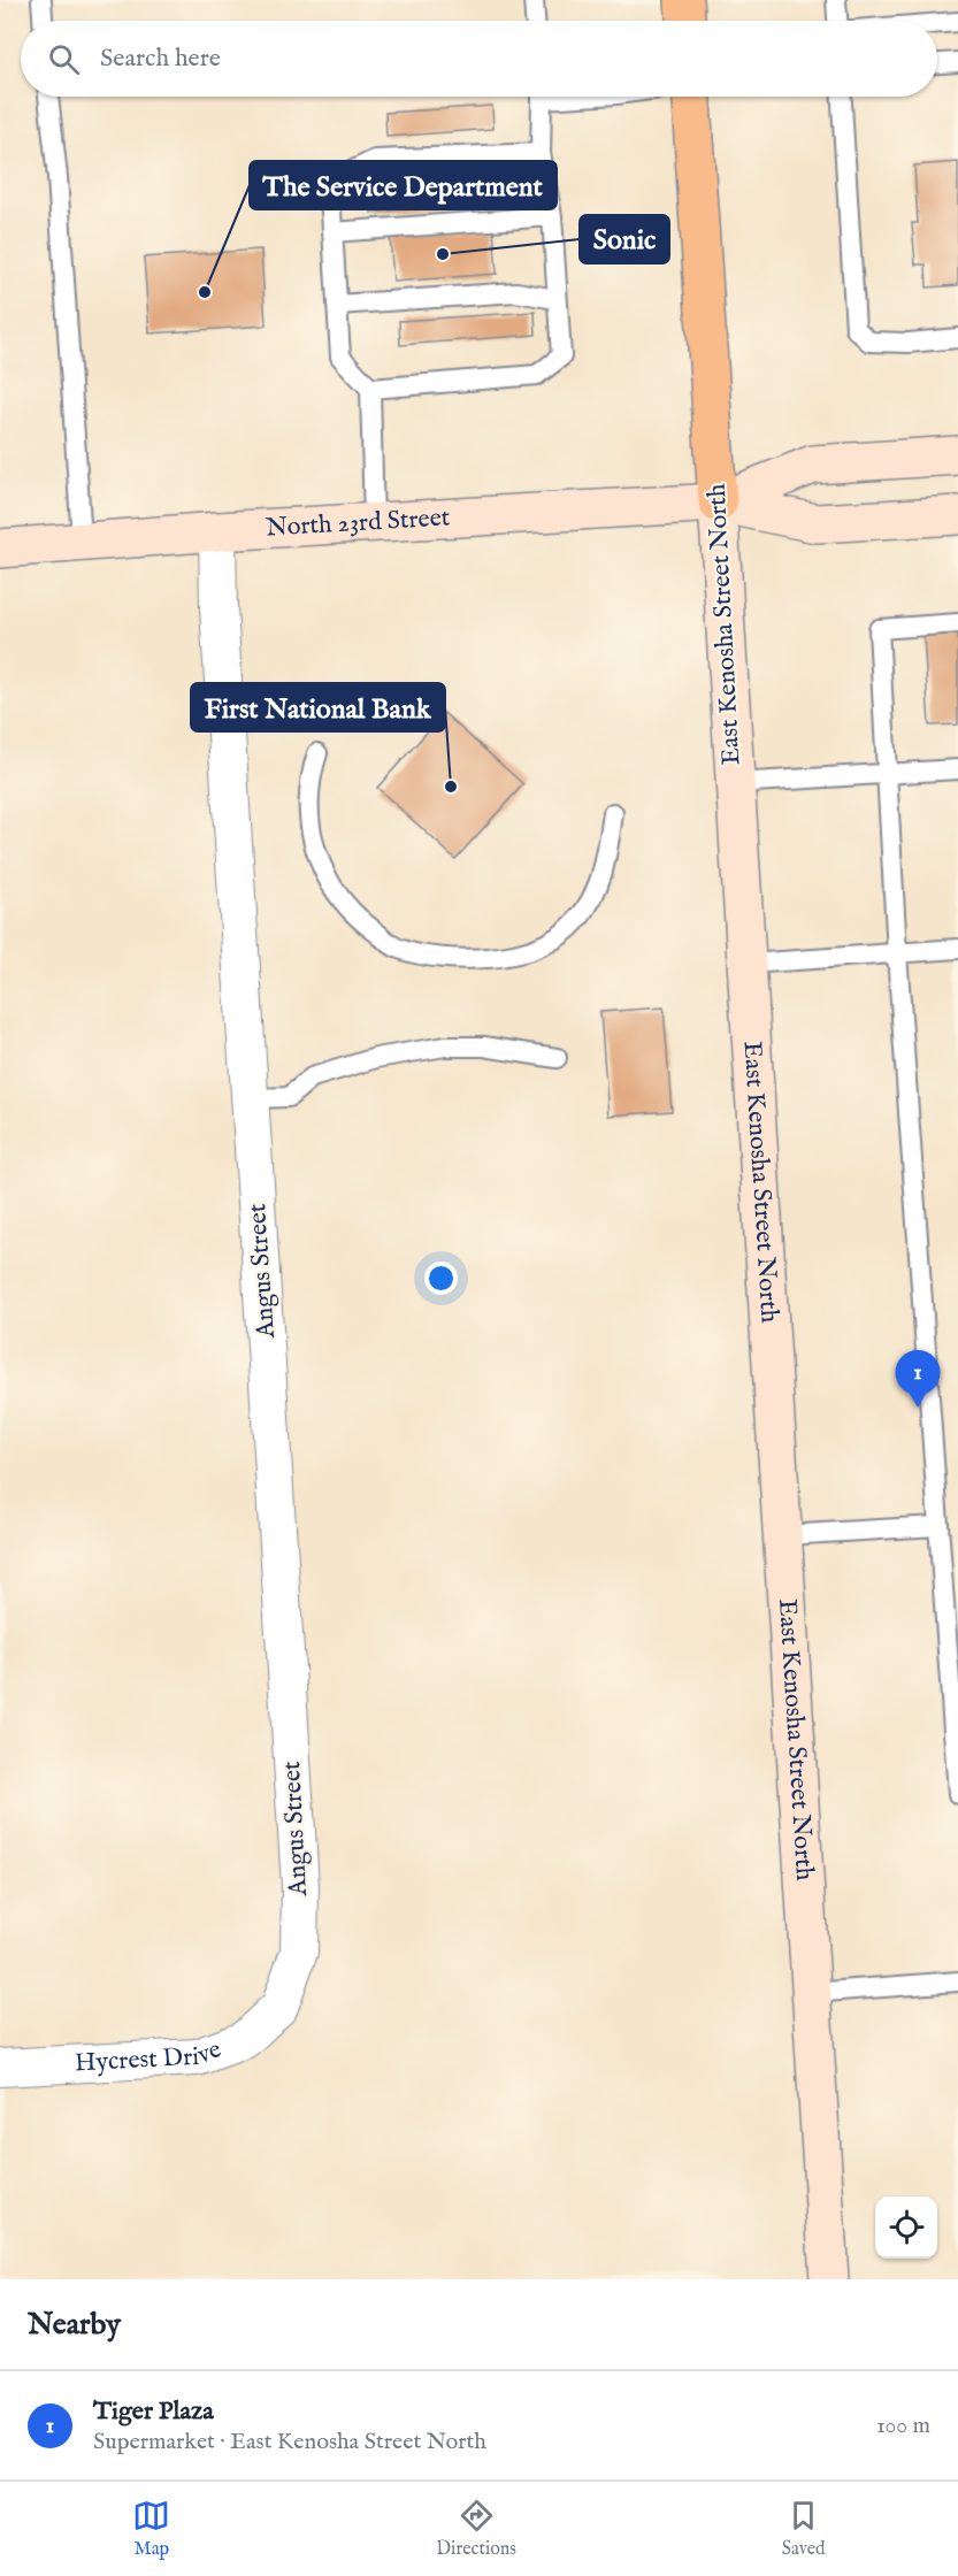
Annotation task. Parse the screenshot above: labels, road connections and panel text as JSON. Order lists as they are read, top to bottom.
{
  "streets": {
    "main road": ["North 23rd Street", "East Kenosha Street North"],
    "street": ["Angus Street", "Hycrest Drive"]
  },
  "crossings": [
    ["North 23rd Street", "East Kenosha Street North"],
    ["North 23rd Street", "Angus Street"],
    ["Angus Street", "Hycrest Drive"]
  ],
  "places": ["Sonic", "The Service Department", "First National Bank"],
  "page": {
    "search": "Search here",
    "pins": "1",
    "heading": "Nearby",
    "list": [
      {
        "mark": "1",
        "name": "Tiger Plaza",
        "note": "Supermarket · East Kenosha Street North",
        "value": "100 m"
      }
    ],
    "nav": ["Map", "Directions", "Saved"]
  }
}
